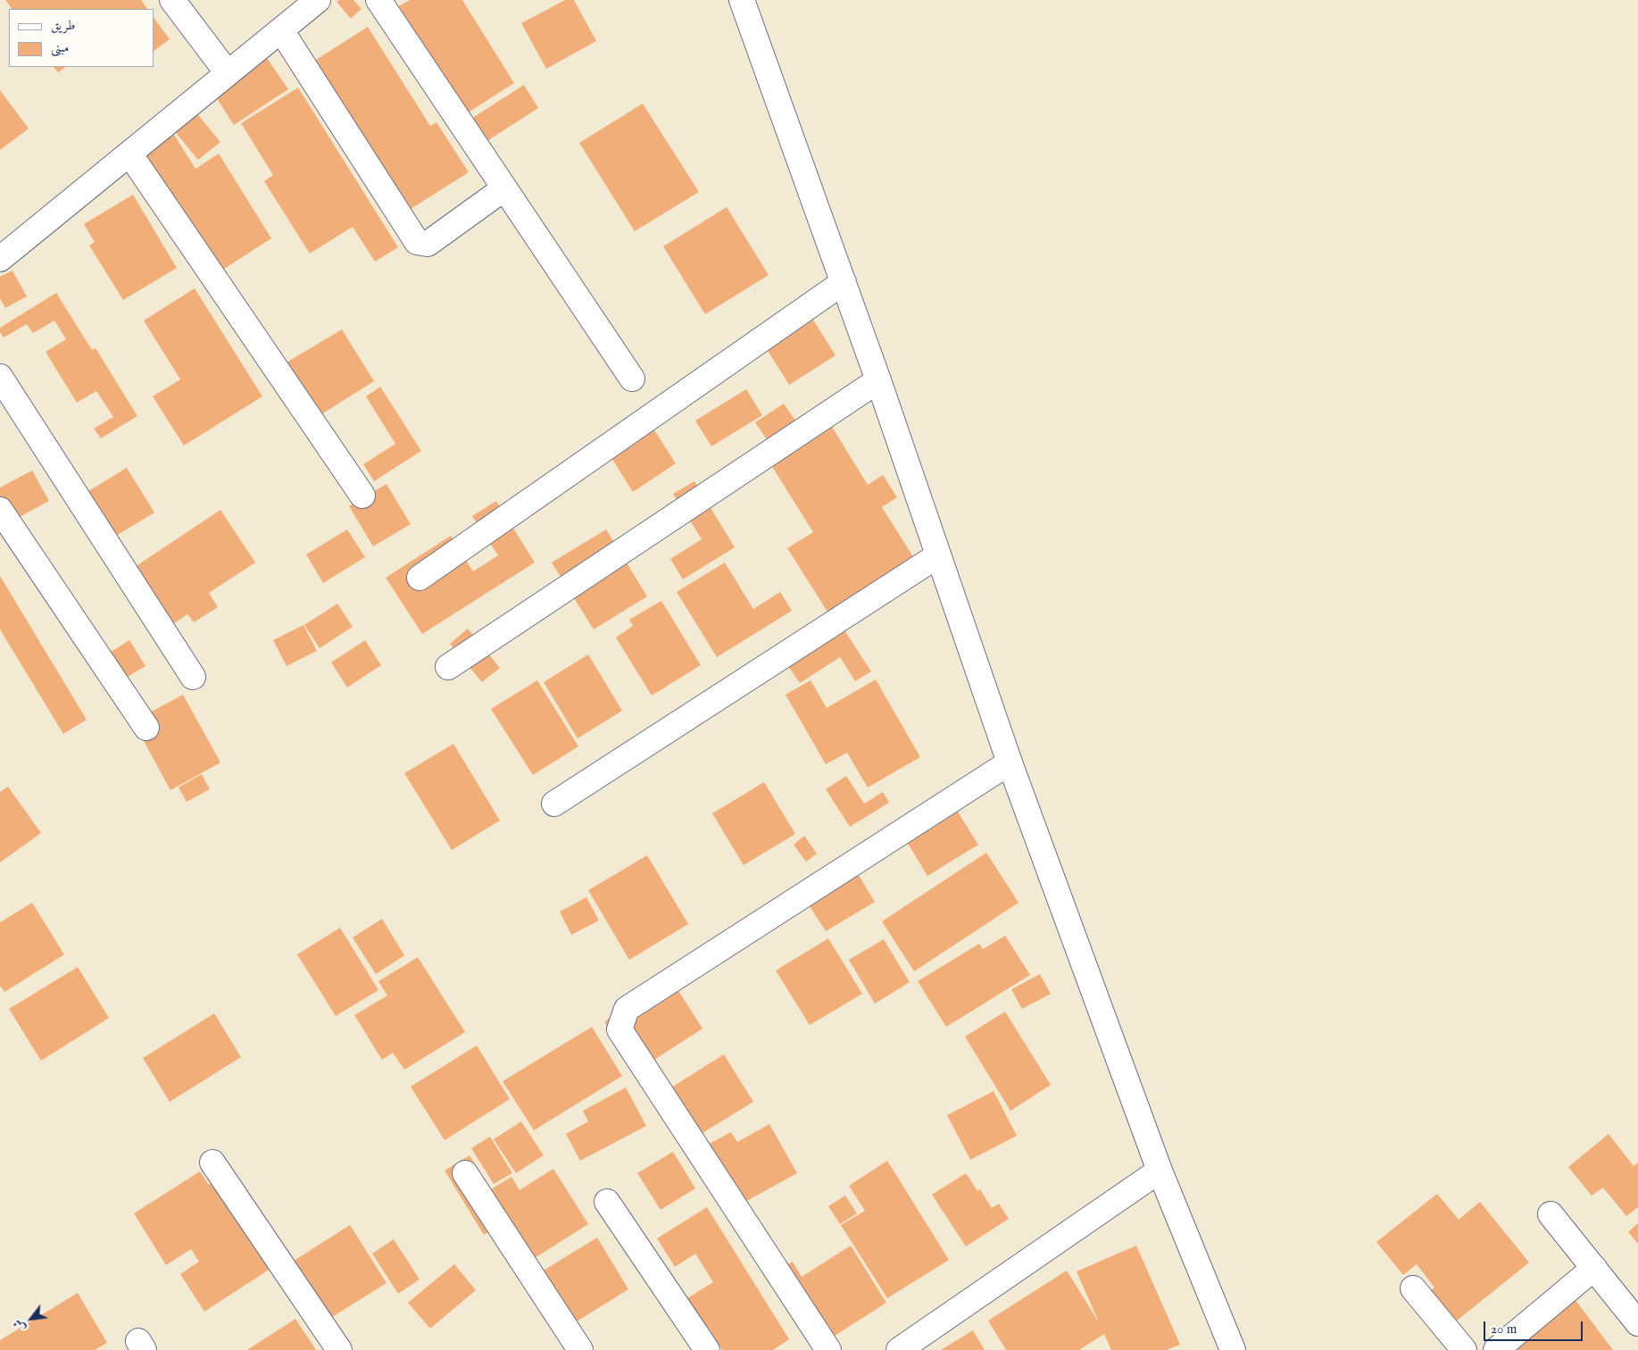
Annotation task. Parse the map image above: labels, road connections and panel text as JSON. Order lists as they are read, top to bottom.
{
  "legend": ["طريق", "مبنى"],
  "scale_bar": "20 m",
  "north": "bottom left"
}
